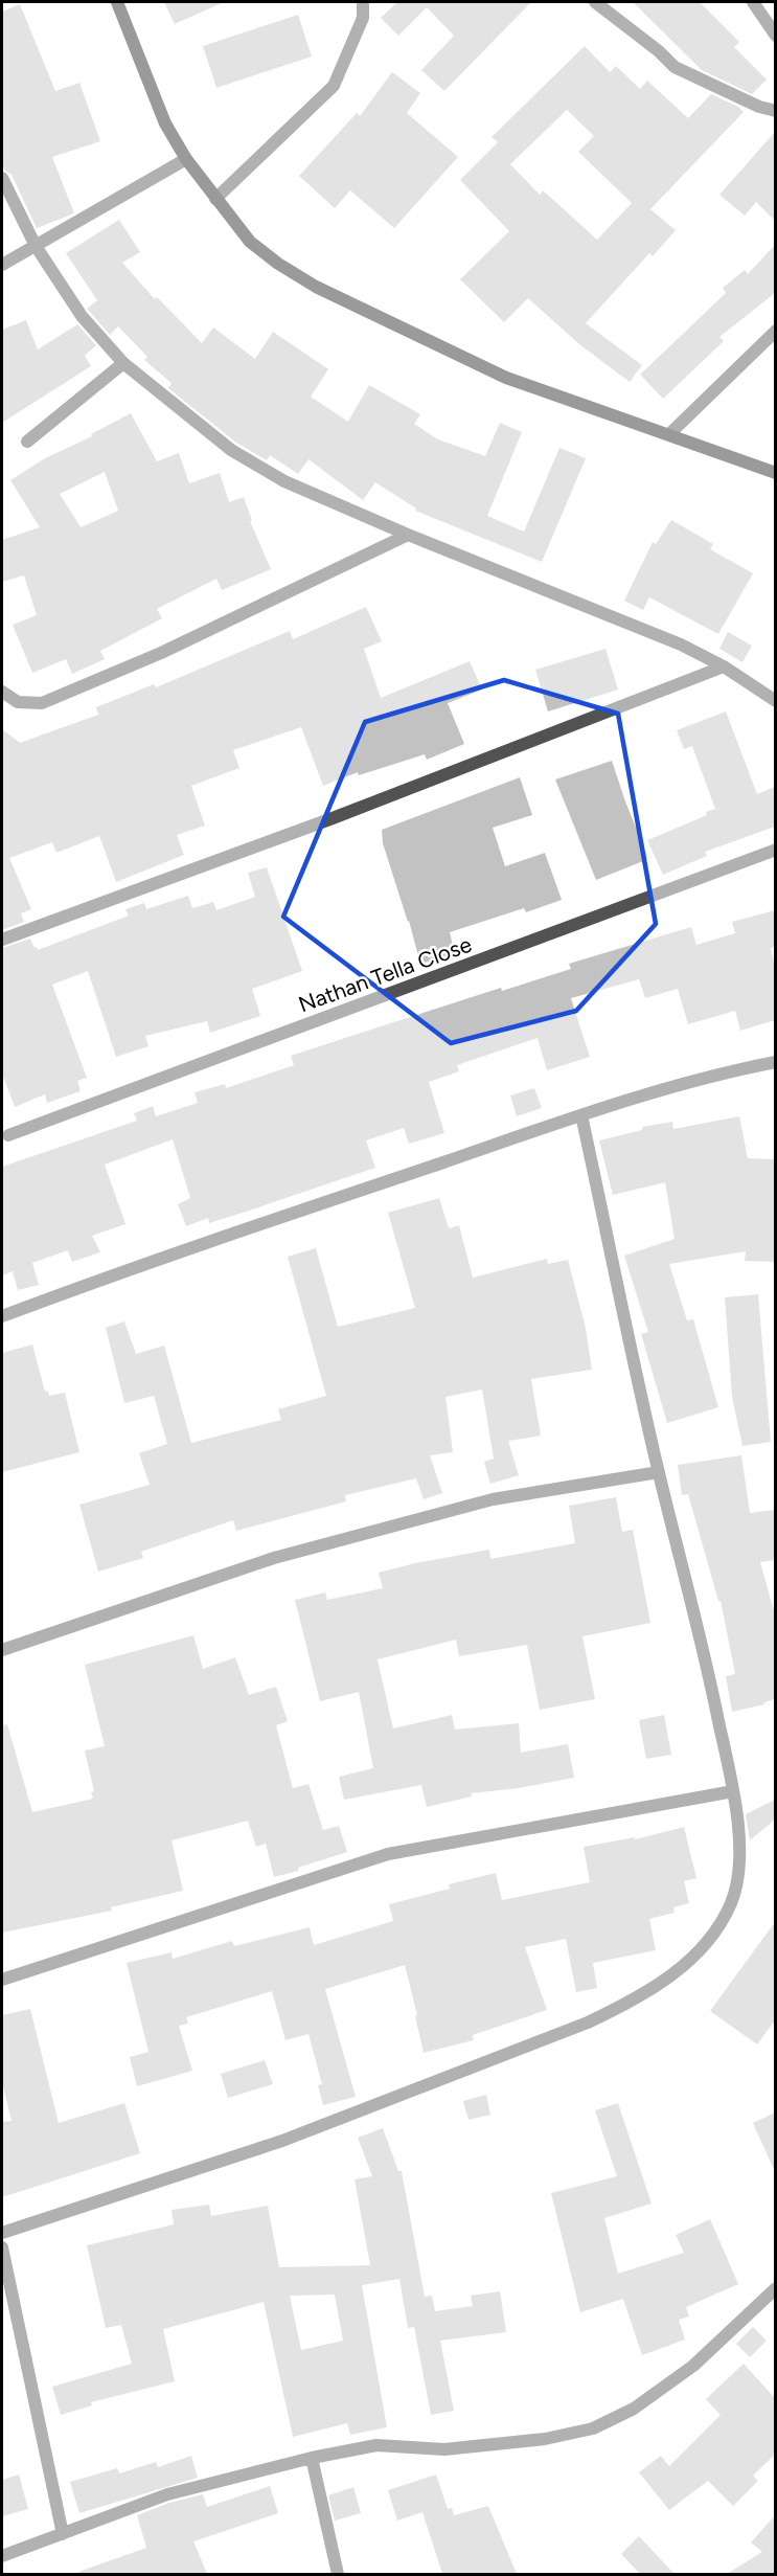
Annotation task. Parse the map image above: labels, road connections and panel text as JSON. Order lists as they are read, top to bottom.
{
  "streets": {
    "street": ["Nathan Tella Close"]
  }
}
